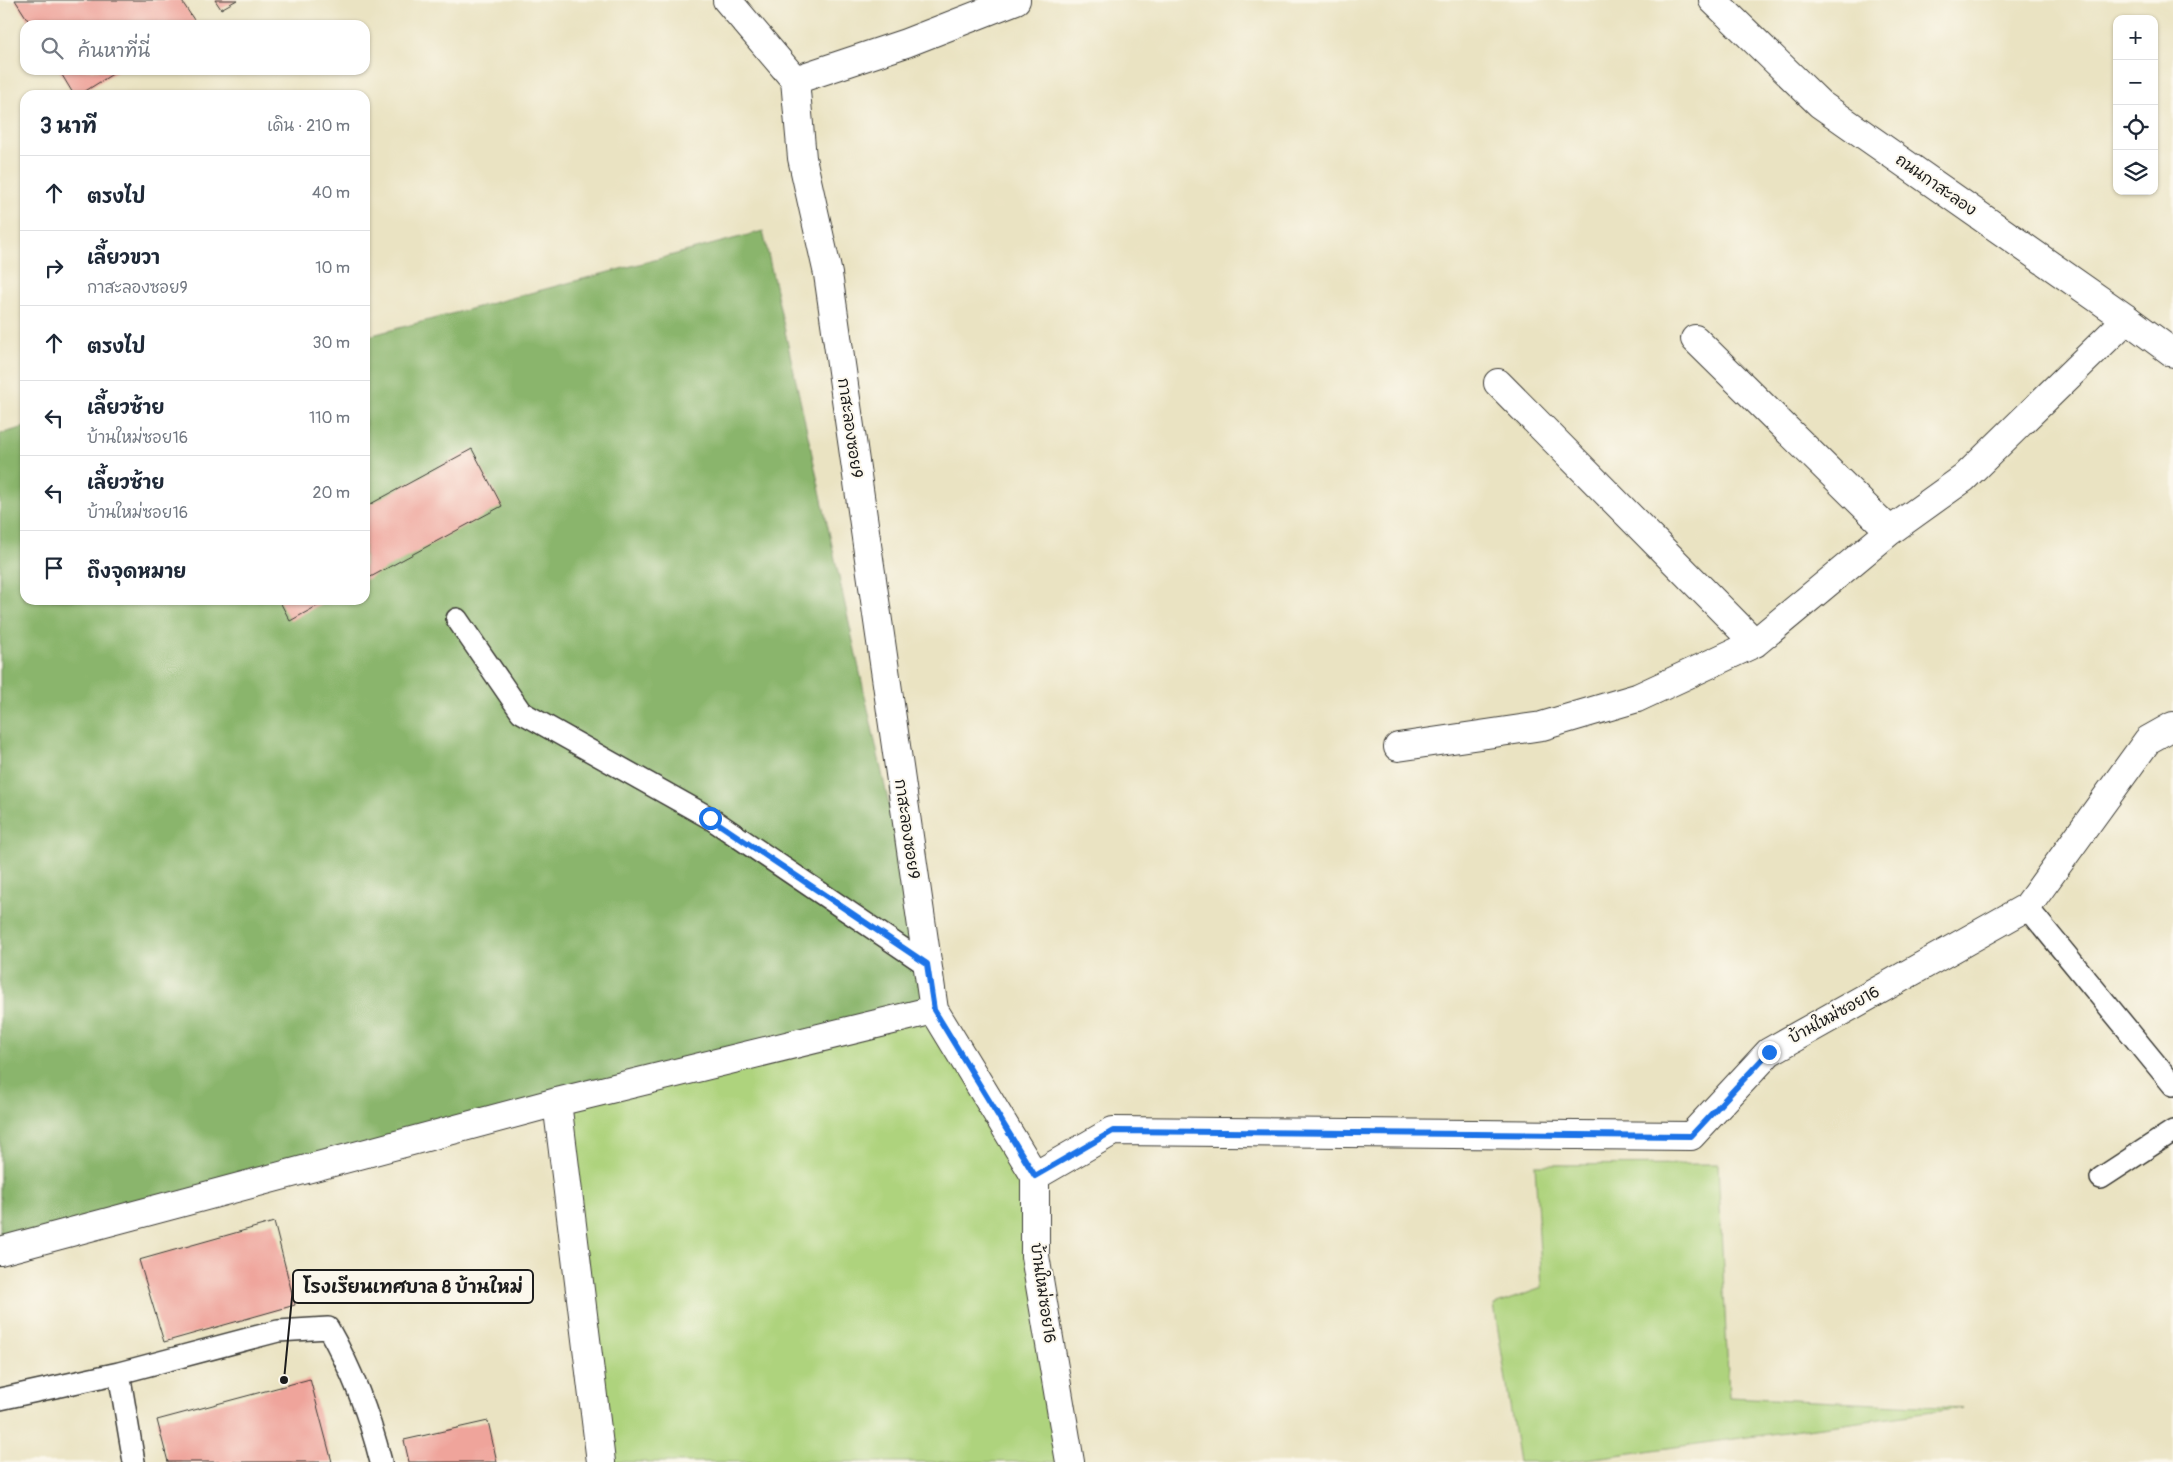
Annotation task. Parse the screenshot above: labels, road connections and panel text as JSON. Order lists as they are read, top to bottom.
{
  "streets": {
    "street": ["ถนนกาสะลอง", "กาสะลองซอย9", "บ้านใหม่ซอย16"]
  },
  "places": ["โรงเรียนเทศบาล 8 บ้านใหม่"],
  "page": {
    "map_buttons": ["+", "−"],
    "search": "ค้นหาที่นี่",
    "heading": ["3 นาที", "เดิน · 210 m"],
    "list": [
      ["ตรงไป", "40 m"],
      ["เลี้ยวขวา", "กาสะลองซอย9", "10 m"],
      ["ตรงไป", "30 m"],
      ["เลี้ยวซ้าย", "บ้านใหม่ซอย16", "110 m"],
      ["เลี้ยวซ้าย", "บ้านใหม่ซอย16", "20 m"],
      "ถึงจุดหมาย"
    ]
  }
}
